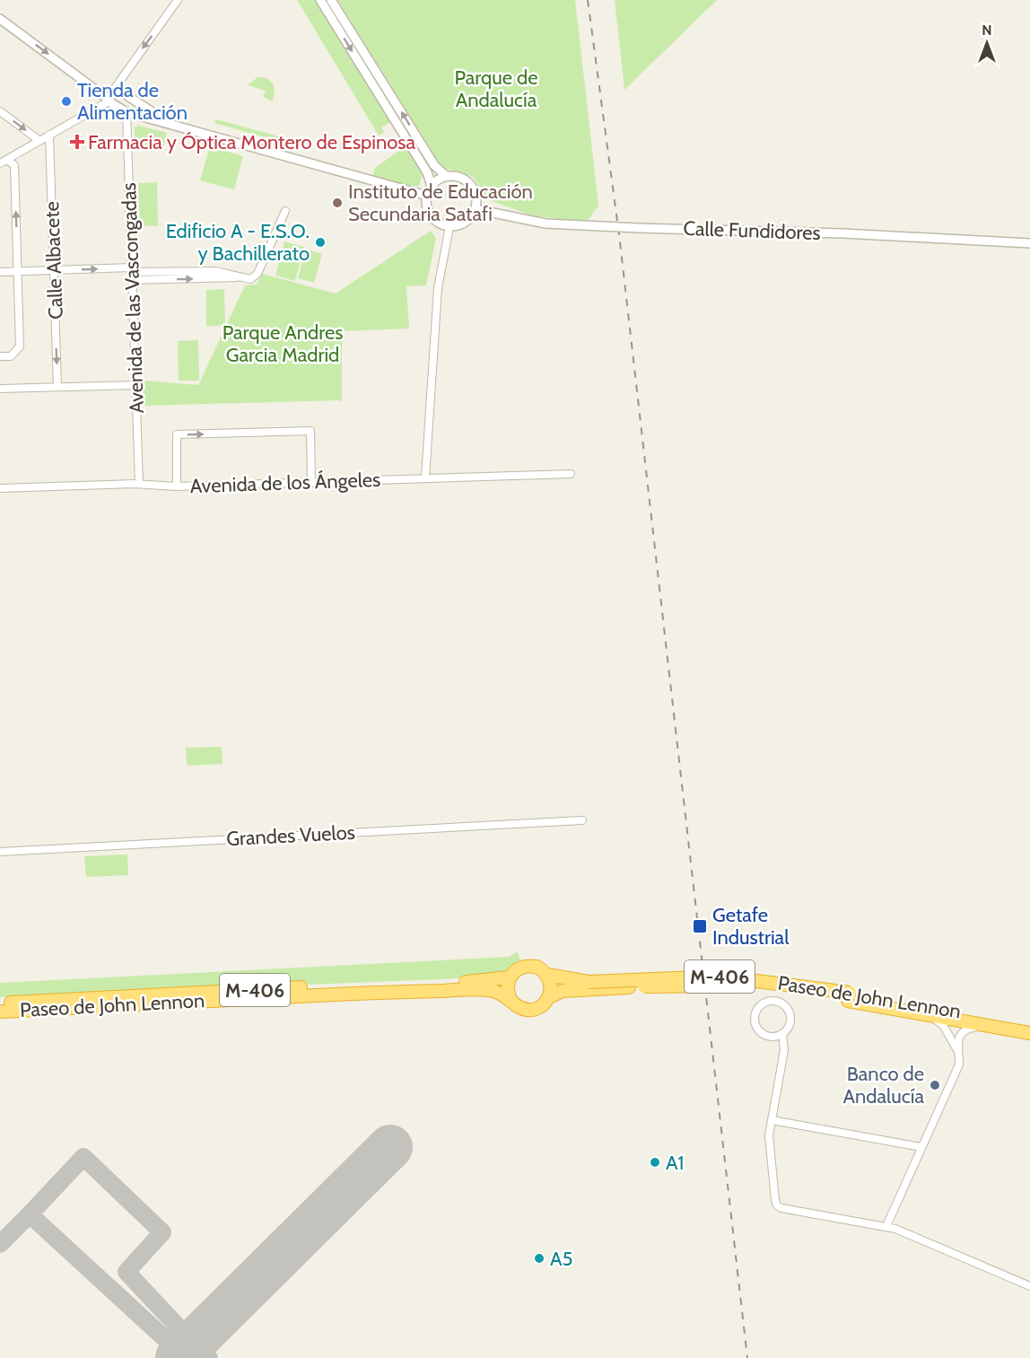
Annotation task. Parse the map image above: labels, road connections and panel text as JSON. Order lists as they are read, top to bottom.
{
  "streets": {
    "highway": ["M-406", "Paseo de John Lennon"],
    "street": [
      "Calle Fundidores",
      "Calle Albacete",
      "Avenida de las Vascongadas",
      "Avenida de los Ángeles",
      "Grandes Vuelos"
    ]
  },
  "crossings": [
    ["Avenida de las Vascongadas", "Avenida de los Ángeles"],
    ["M-406", "Paseo de John Lennon"]
  ],
  "one_way": ["Calle Albacete"],
  "parks": ["Parque de Andalucía", "Parque Andres Garcia Madrid"],
  "places": {
    "other": [
      "Tienda de Alimentación",
      "Instituto de Educación Secundaria Satafi",
      "Edificio A - E.S.O. y Bachillerato",
      "Banco de Andalucía",
      "A1",
      "A5"
    ],
    "health": ["Farmacia y Óptica Montero de Espinosa"],
    "transit": ["Getafe Industrial"]
  },
  "north": "top"
}
